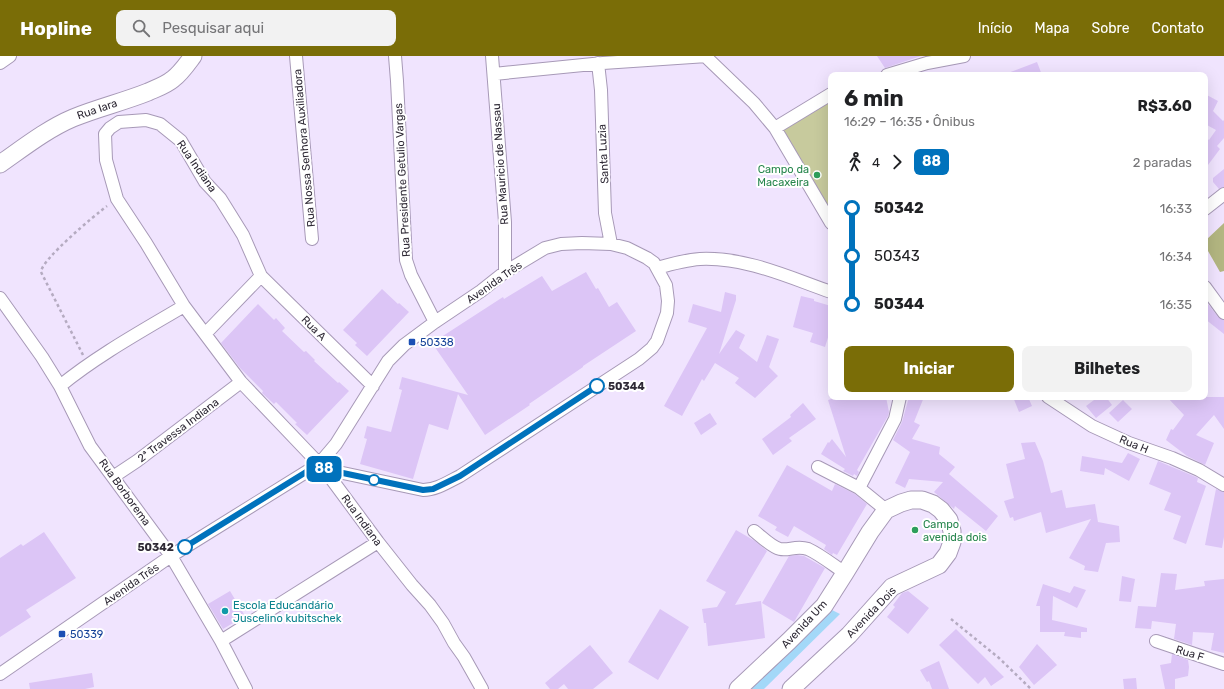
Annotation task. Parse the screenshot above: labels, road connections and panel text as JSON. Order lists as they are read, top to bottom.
{
  "streets": {
    "street": [
      "Rua Iara",
      "Rua Nossa Senhora Auxiliadora",
      "Santa Luzia",
      "Rua Mauricio de Nassau",
      "Rua Indiana",
      "Rua Presidente Getulio Vargas",
      "Avenida Três",
      "Rua A",
      "2ª Travessa Indiana",
      "Rua H",
      "Rua Borborema",
      "Avenida Dois",
      "Avenida Um",
      "Rua F"
    ]
  },
  "crossings": [
    ["Santa Luzia", "Avenida Três"],
    ["Rua Mauricio de Nassau", "Avenida Três"],
    ["Rua Indiana", "Avenida Três"],
    ["Rua Indiana", "Rua A"],
    ["Rua Indiana", "2ª Travessa Indiana"],
    ["Rua Presidente Getulio Vargas", "Avenida Três"],
    ["Avenida Três", "Rua A"],
    ["Avenida Três", "Rua Borborema"],
    ["2ª Travessa Indiana", "Rua Borborema"],
    ["Avenida Dois", "Avenida Um"]
  ],
  "places": {
    "other": [
      "Campo da Macaxeira",
      "50344",
      "Campo avenida dois",
      "50342",
      "Escola Educandário Juscelino kubitschek"
    ],
    "transit": ["50338", "50339"]
  },
  "lines": ["bus line 88"],
  "page": {
    "header": "Hopline",
    "search": "Pesquisar aqui",
    "nav": [
      "Início",
      "Mapa",
      "Sobre",
      "Contato"
    ],
    "on_map": "88",
    "heading": ["6 min", "16:29 – 16:35 · Ônibus", "R$3.60"],
    "legs": ["4", "88", "2 paradas"],
    "list": [
      {
        "name": "50342",
        "value": "16:33"
      },
      {
        "name": "50343",
        "value": "16:34"
      },
      {
        "name": "50344",
        "value": "16:35"
      }
    ],
    "buttons": ["Iniciar", "Bilhetes"]
  }
}
